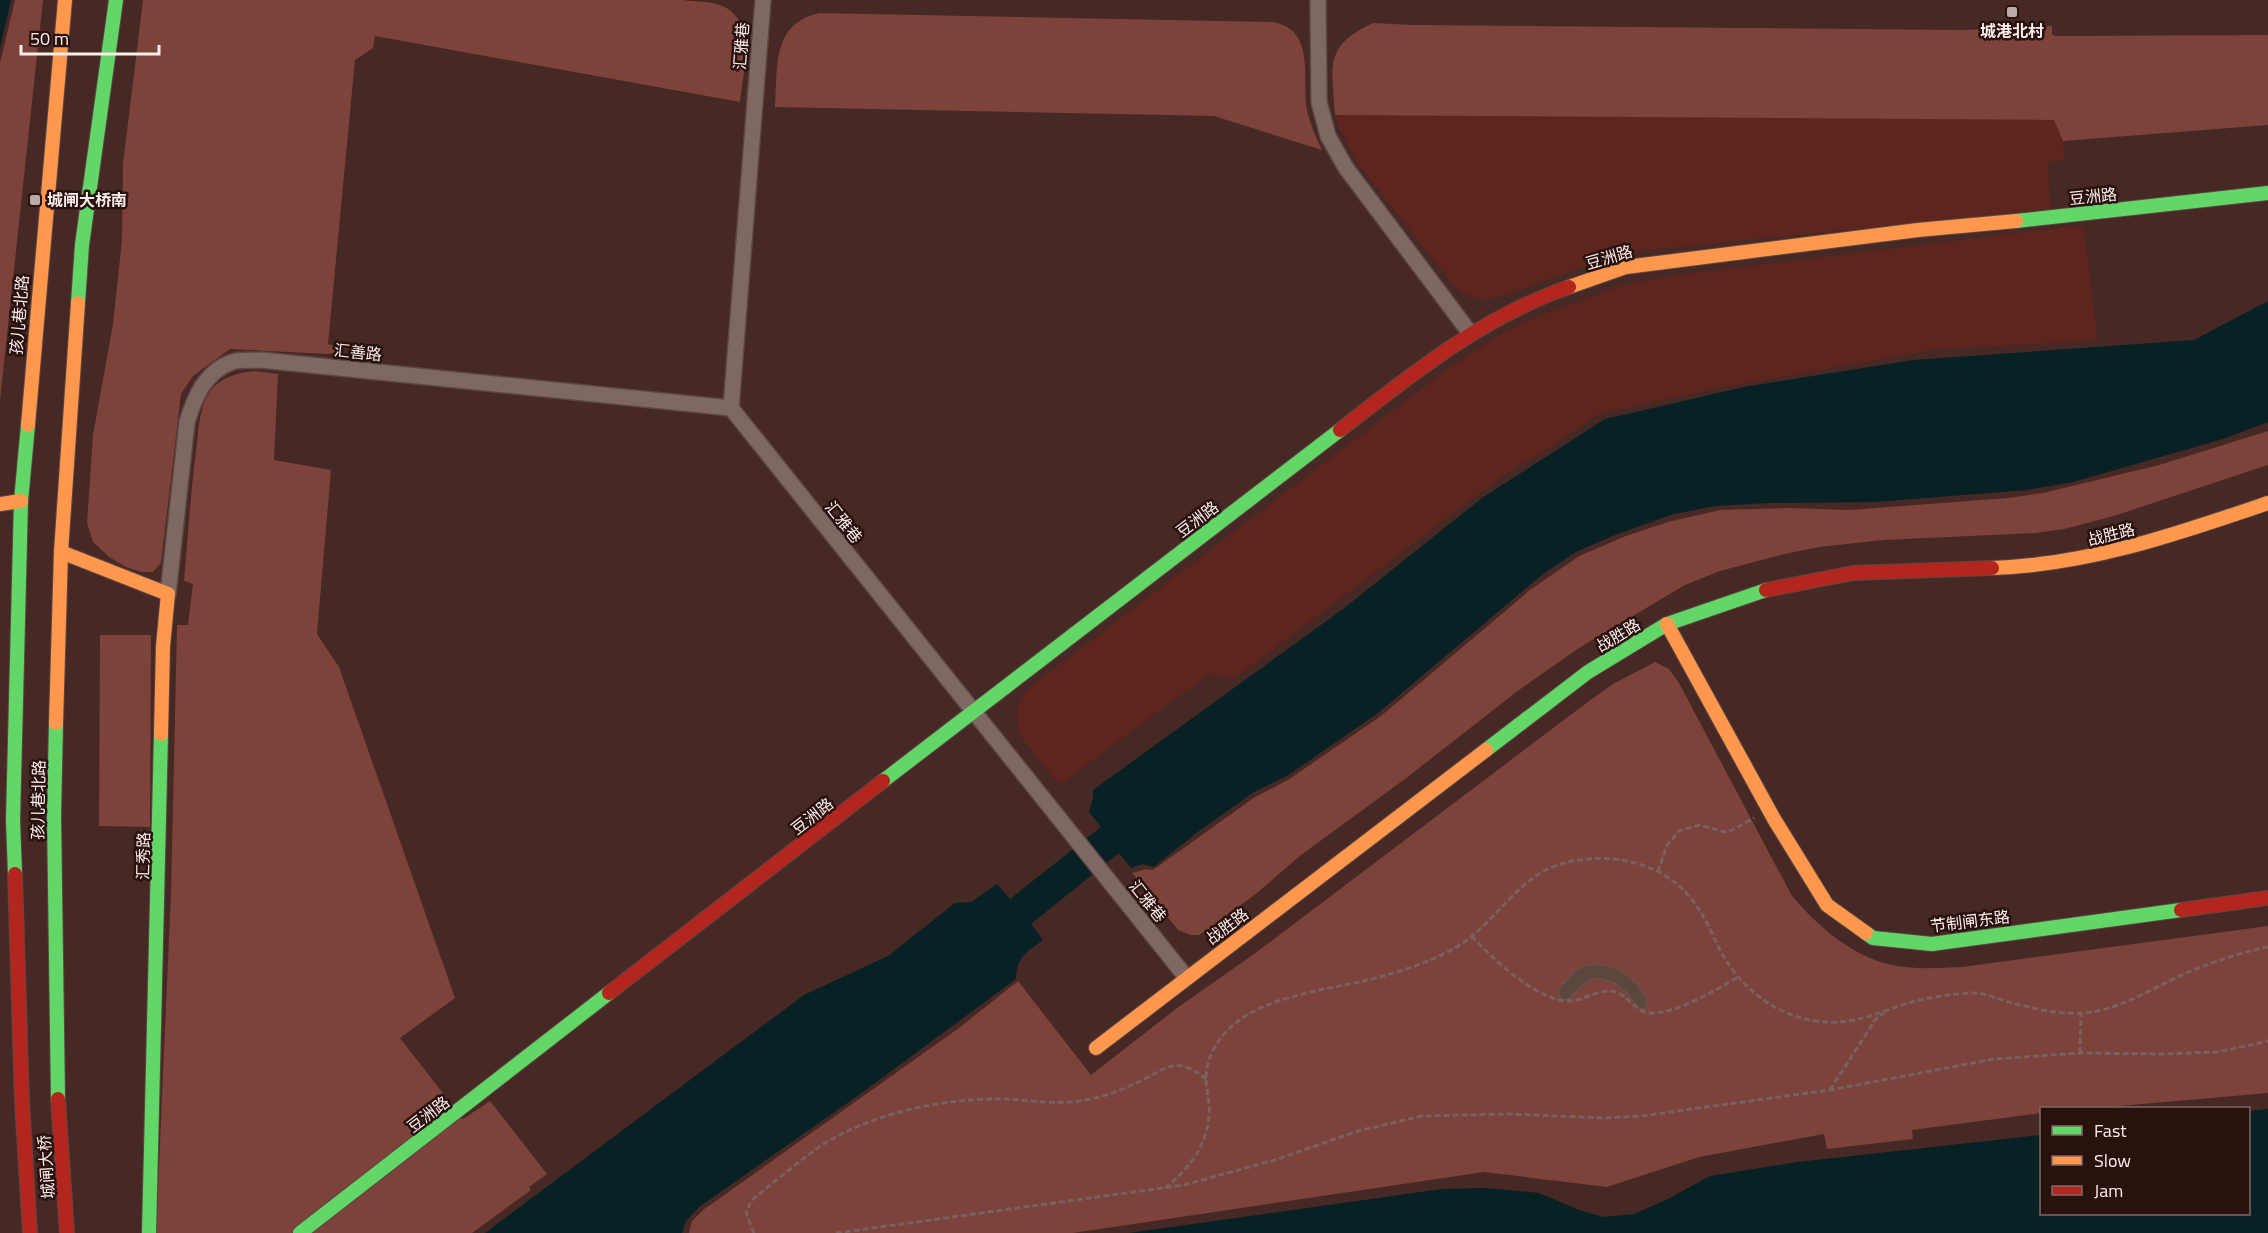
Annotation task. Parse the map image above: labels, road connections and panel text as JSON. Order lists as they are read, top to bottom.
{
  "streets": {
    "street": [
      "汇雅巷",
      "豆洲路",
      "孩儿巷北路",
      "汇善路",
      "战胜路",
      "汇秀路",
      "节制闸东路",
      "城闸大桥"
    ]
  },
  "crossings": [
    ["汇雅巷", "豆洲路"],
    ["汇雅巷", "汇善路"],
    ["汇雅巷", "战胜路"],
    ["孩儿巷北路", "城闸大桥"],
    ["汇善路", "汇秀路"],
    ["战胜路", "节制闸东路"]
  ],
  "places": {
    "transit": ["城港北村", "城闸大桥南"]
  },
  "legend": ["Fast", "Slow", "Jam"],
  "scale_bar": "50 m"
}
